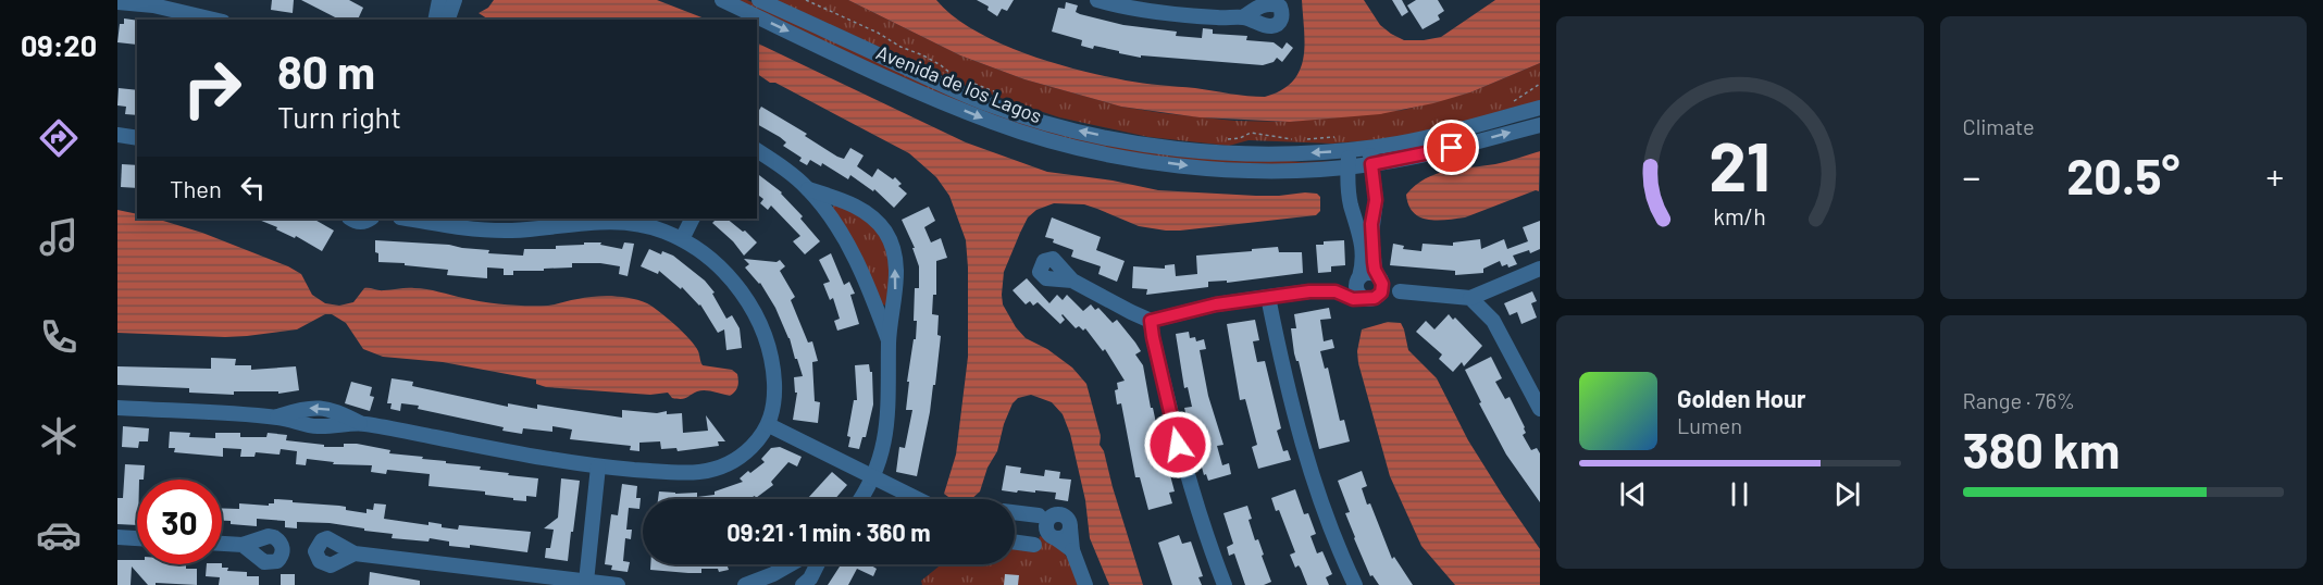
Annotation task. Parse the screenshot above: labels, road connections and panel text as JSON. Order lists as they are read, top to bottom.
{
  "streets": {
    "street": ["Avenida de los Lagos"]
  },
  "page": {
    "tabs": "09:20",
    "tile": [
      "Climate",
      ["Range · 76%", "380 km"]
    ],
    "turn": ["80 m", "Turn right"],
    "heat": ["−", "20.5°", "+"],
    "then": "Then",
    "song": ["Golden Hour", "Lumen"],
    "limit": "30",
    "trip": "09:21 · 1 min · 360 m",
    "gauge": ["21", "km/h"]
  }
}
